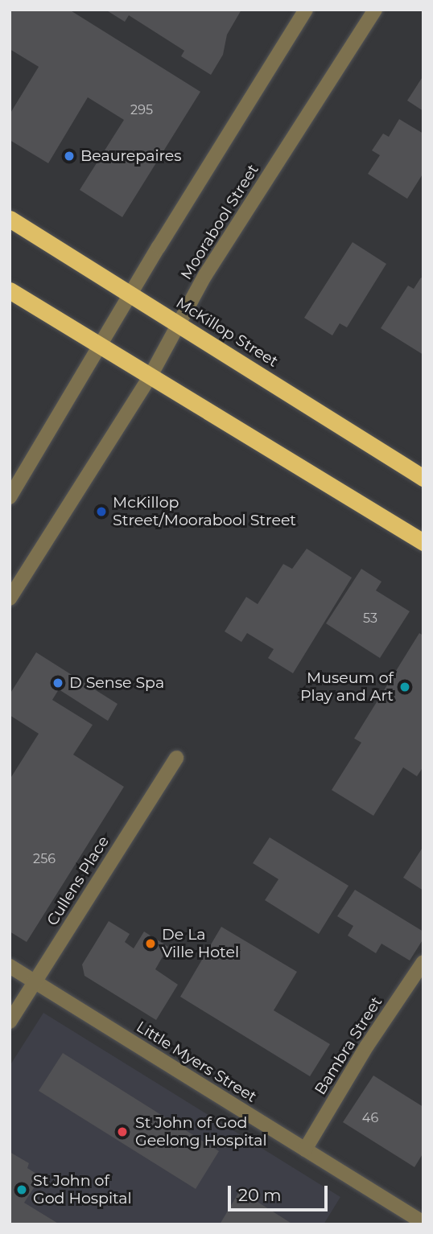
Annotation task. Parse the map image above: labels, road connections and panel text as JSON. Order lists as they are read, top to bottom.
{
  "streets": {
    "highway": ["McKillop Street"],
    "street": [
      "Moorabool Street",
      "Cullens Place",
      "Bambra Street",
      "Little Myers Street"
    ]
  },
  "crossings": [
    ["Moorabool Street", "McKillop Street"],
    ["Cullens Place", "Little Myers Street"],
    ["Bambra Street", "Little Myers Street"]
  ],
  "places": [
    "Beaurepaires",
    "McKillop Street/Moorabool Street",
    "D Sense Spa",
    "Museum of Play and Art",
    "De La Ville Hotel",
    "St John of God Geelong Hospital",
    "St John of God Hospital"
  ],
  "house_numbers": [
    "295",
    "53",
    "256",
    "46"
  ],
  "scale_bar": "20 m"
}
